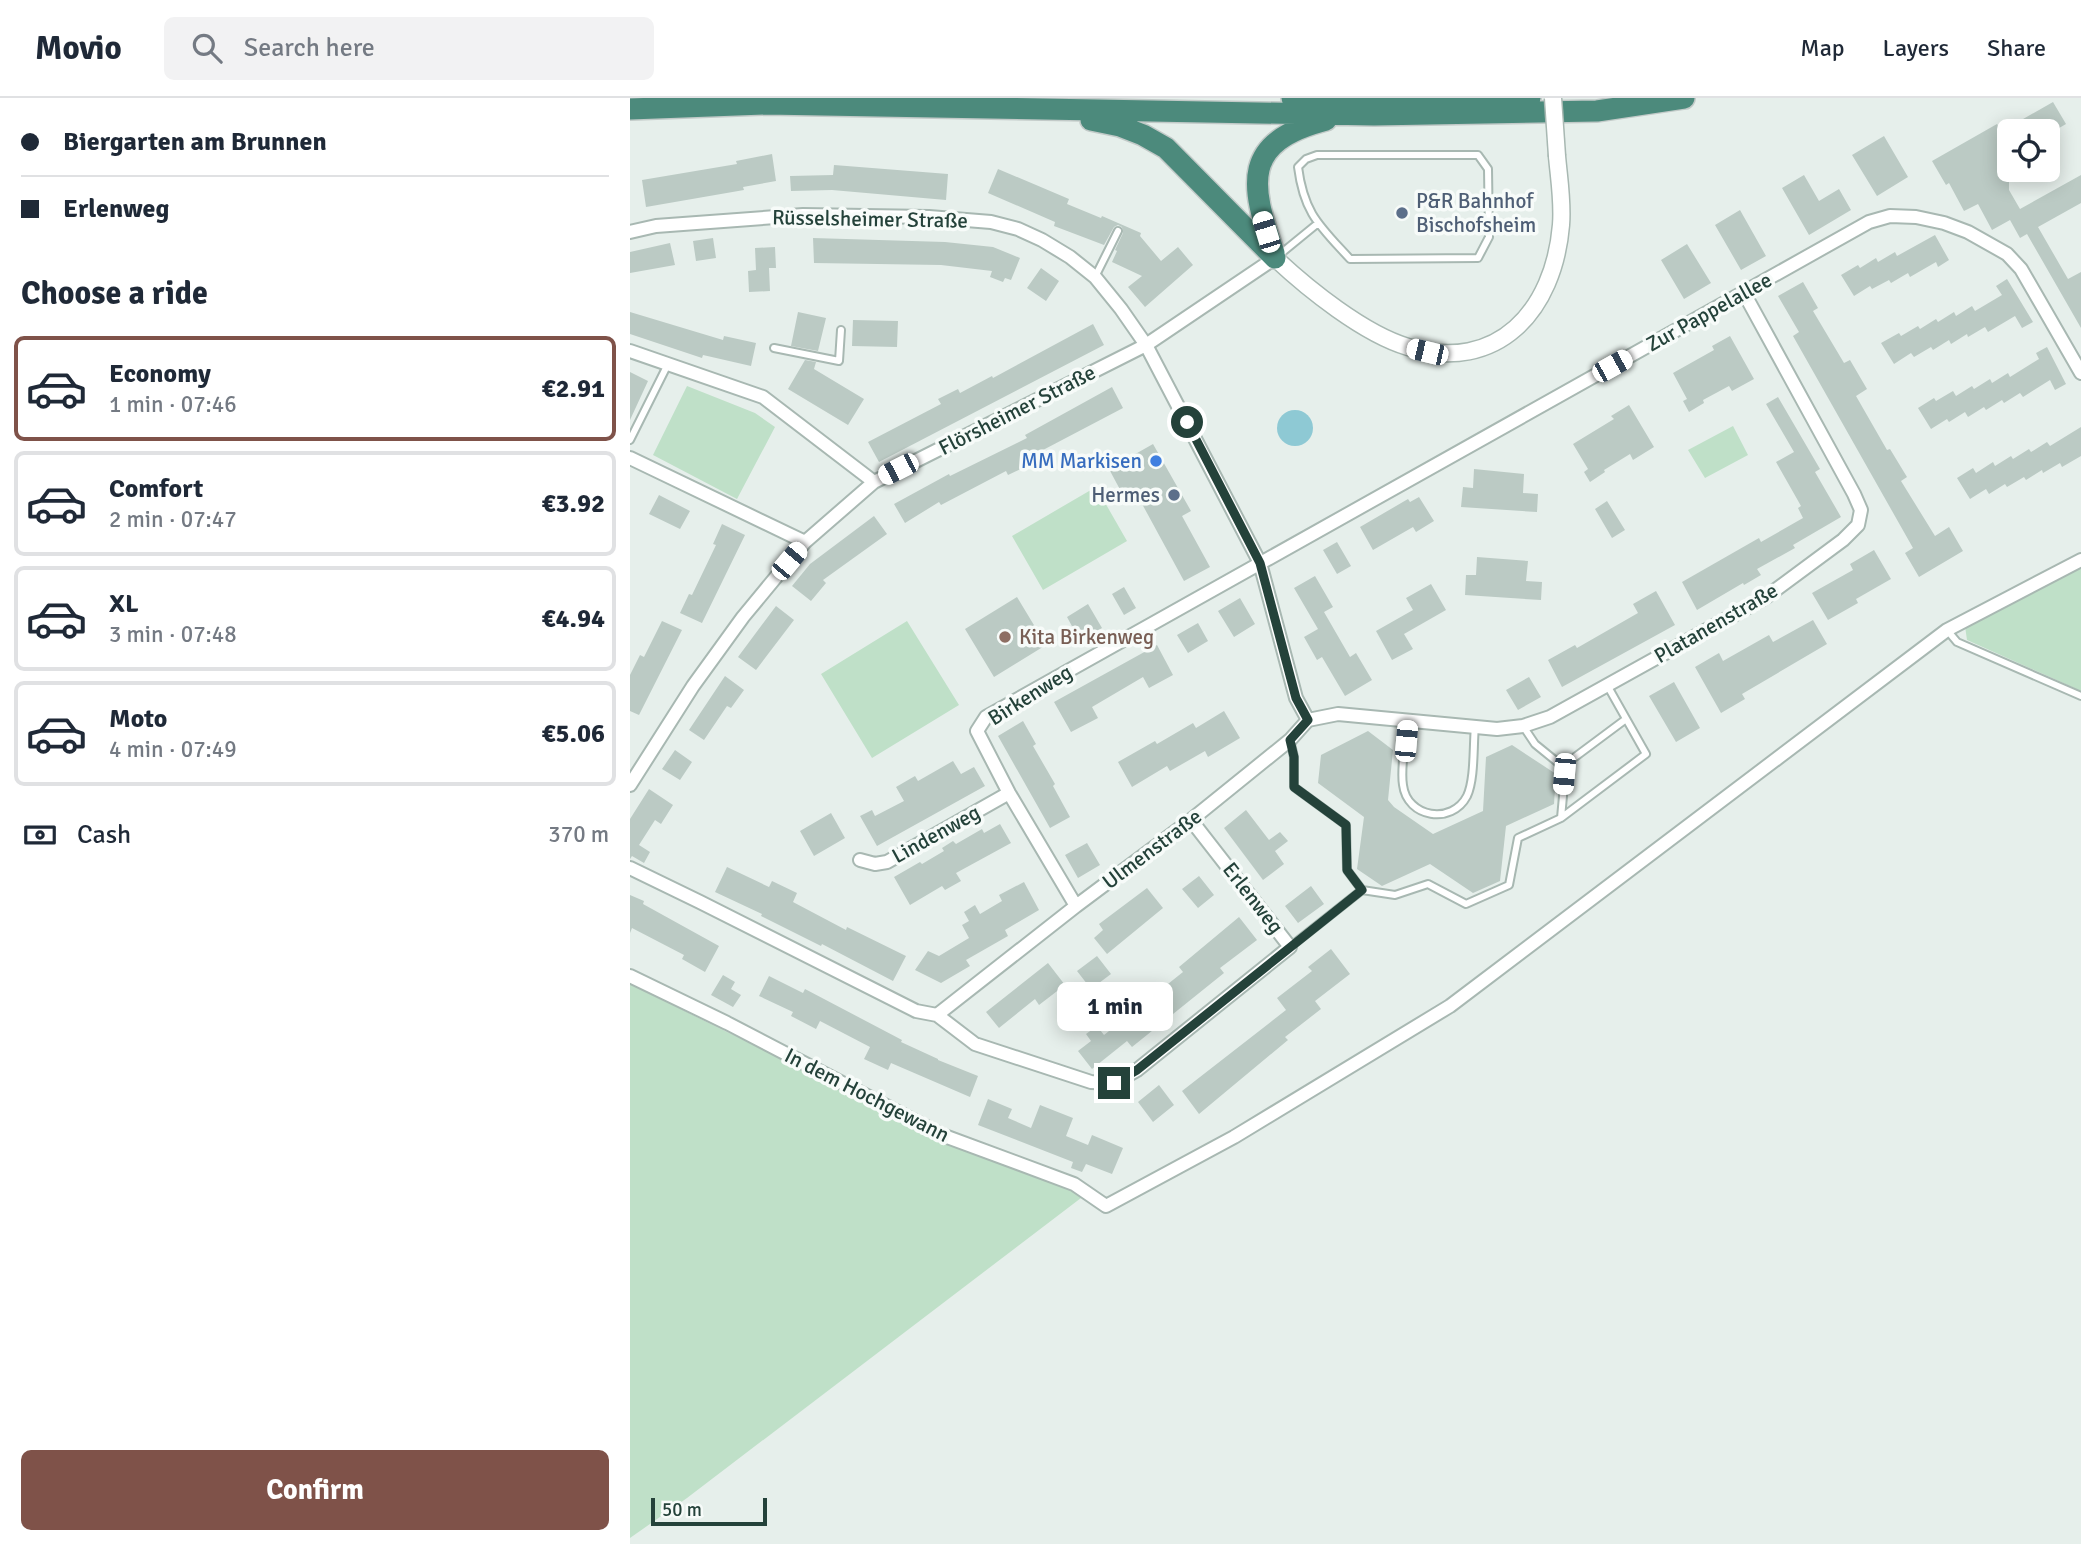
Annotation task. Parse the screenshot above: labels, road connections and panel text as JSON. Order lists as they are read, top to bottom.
{
  "streets": {
    "street": [
      "Rüsselsheimer Straße",
      "Zur Pappelallee",
      "Flörsheimer Straße",
      "Platanenstraße",
      "Birkenweg",
      "Lindenweg",
      "Ulmenstraße",
      "Erlenweg",
      "In dem Hochgewann"
    ]
  },
  "crossings": [
    ["Rüsselsheimer Straße", "Flörsheimer Straße"],
    ["Zur Pappelallee", "Platanenstraße"],
    ["Zur Pappelallee", "Birkenweg"],
    ["Platanenstraße", "Ulmenstraße"],
    ["Birkenweg", "Lindenweg"],
    ["Birkenweg", "Ulmenstraße"],
    ["Ulmenstraße", "Erlenweg"]
  ],
  "places": [
    "P&R Bahnhof Bischofsheim",
    "MM Markisen",
    "Hermes",
    "Kita Birkenweg"
  ],
  "scale_bar": "50 m",
  "page": {
    "header": "Movio",
    "search": "Search here",
    "nav": ["Map", "Layers", "Share"],
    "banner": ["Biergarten am Brunnen", "Erlenweg"],
    "heading": "Choose a ride",
    "list": [
      {
        "name": "Economy",
        "note": "1 min · 07:46",
        "value": "€2.91"
      },
      {
        "name": "Comfort",
        "note": "2 min · 07:47",
        "value": "€3.92"
      },
      {
        "name": "XL",
        "note": "3 min · 07:48",
        "value": "€4.94"
      },
      {
        "name": "Moto",
        "note": "4 min · 07:49",
        "value": "€5.06"
      }
    ],
    "pay": ["Cash", "370 m"],
    "bubble": "1 min",
    "buttons": "Confirm",
    "scale": "50 m"
  }
}
